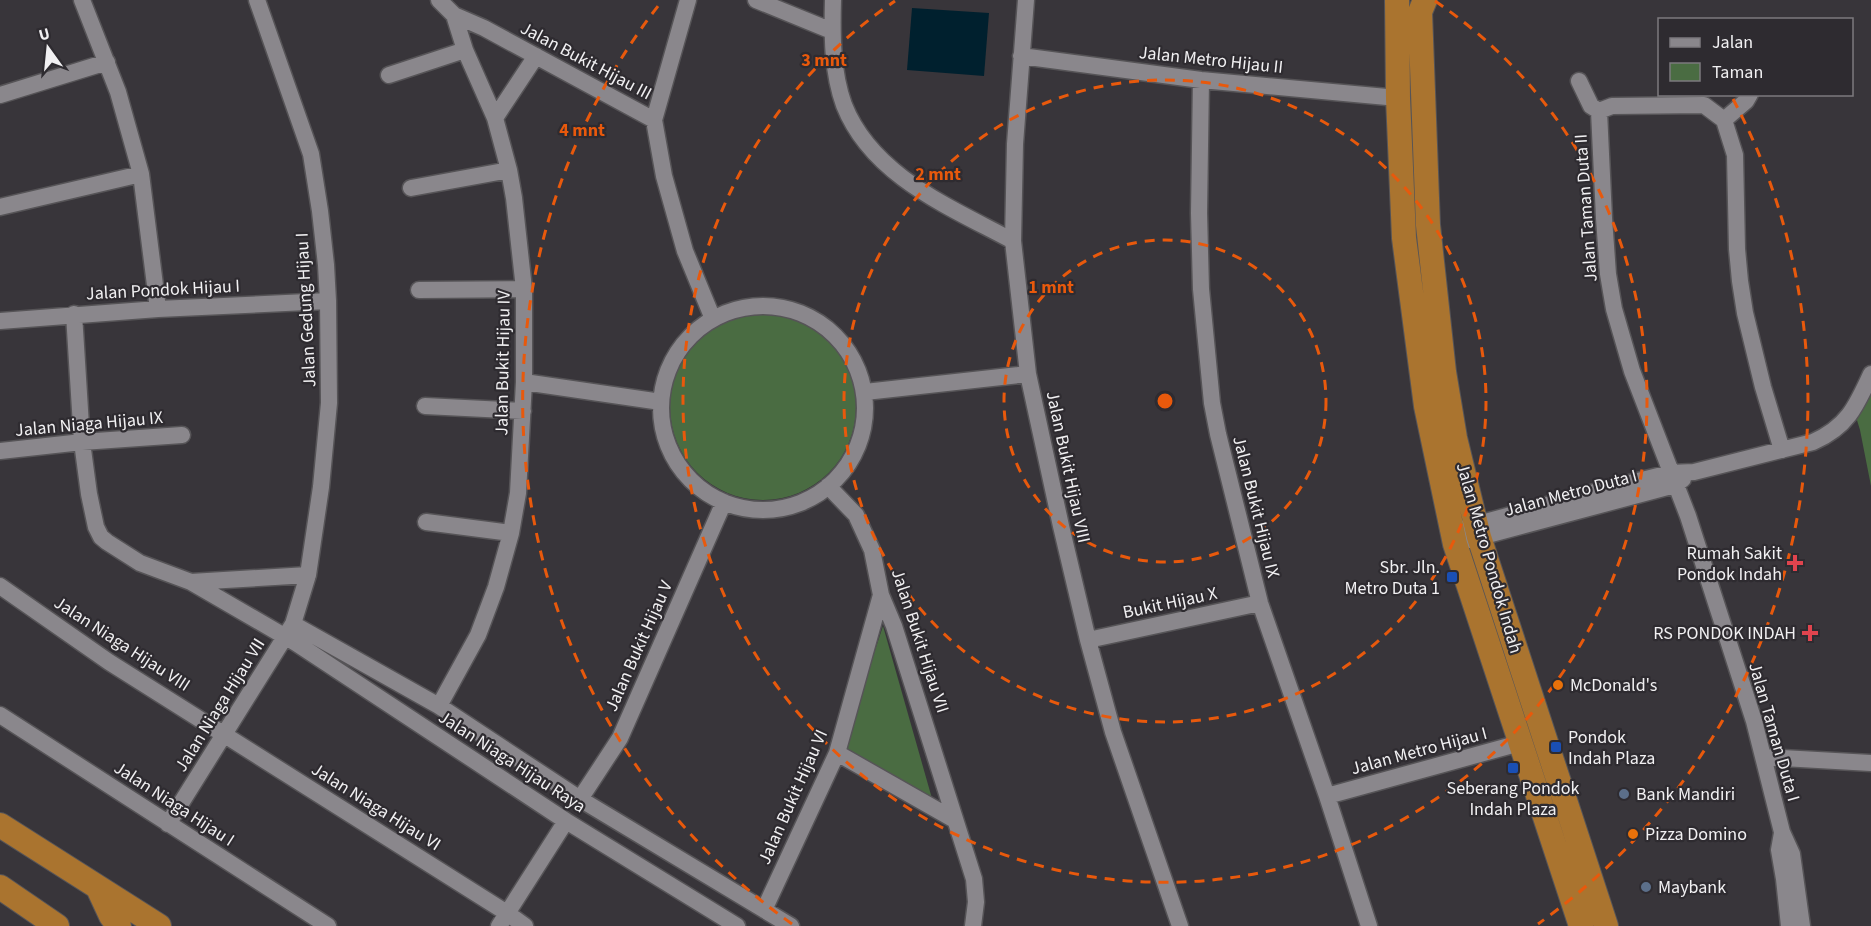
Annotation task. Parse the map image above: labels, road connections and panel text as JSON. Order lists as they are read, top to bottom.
{
  "streets": {
    "highway": ["Jalan Metro Pondok Indah"],
    "street": [
      "Jalan Metro Hijau II",
      "Jalan Bukit Hijau III",
      "Jalan Taman Duta II",
      "Jalan Pondok Hijau I",
      "Jalan Gedung Hijau I",
      "Jalan Bukit Hijau IV",
      "Jalan Niaga Hijau IX",
      "Jalan Bukit Hijau VIII",
      "Jalan Metro Duta I",
      "Jalan Bukit Hijau IX",
      "Bukit Hijau X",
      "Jalan Bukit Hijau VII",
      "Jalan Niaga Hijau VIII",
      "Jalan Bukit Hijau V",
      "Jalan Niaga Hijau VII",
      "Jalan Taman Duta I",
      "Jalan Metro Hijau I",
      "Jalan Niaga Hijau Raya",
      "Jalan Bukit Hijau VI",
      "Jalan Niaga Hijau I",
      "Jalan Niaga Hijau VI"
    ]
  },
  "crossings": [
    ["Jalan Metro Hijau II", "Jalan Bukit Hijau VIII"],
    ["Jalan Metro Hijau II", "Jalan Bukit Hijau IX"],
    ["Jalan Metro Hijau II", "Jalan Metro Pondok Indah"],
    ["Jalan Bukit Hijau III", "Jalan Bukit Hijau IV"],
    ["Jalan Taman Duta II", "Jalan Metro Duta I"],
    ["Jalan Taman Duta II", "Jalan Taman Duta I"],
    ["Jalan Pondok Hijau I", "Jalan Gedung Hijau I"],
    ["Jalan Gedung Hijau I", "Jalan Niaga Hijau VII"],
    ["Jalan Gedung Hijau I", "Jalan Niaga Hijau Raya"],
    ["Jalan Bukit Hijau IV", "Jalan Niaga Hijau Raya"],
    ["Jalan Bukit Hijau VIII", "Bukit Hijau X"],
    ["Jalan Metro Duta I", "Jalan Metro Pondok Indah"],
    ["Jalan Metro Duta I", "Jalan Taman Duta I"],
    ["Jalan Bukit Hijau IX", "Bukit Hijau X"],
    ["Jalan Bukit Hijau IX", "Jalan Metro Hijau I"],
    ["Jalan Metro Pondok Indah", "Jalan Metro Hijau I"],
    ["Jalan Bukit Hijau VII", "Jalan Bukit Hijau V"],
    ["Jalan Bukit Hijau VII", "Jalan Bukit Hijau VI"],
    ["Jalan Niaga Hijau VIII", "Jalan Niaga Hijau VII"],
    ["Jalan Niaga Hijau VIII", "Jalan Niaga Hijau VI"],
    ["Jalan Bukit Hijau V", "Jalan Niaga Hijau Raya"],
    ["Jalan Niaga Hijau VII", "Jalan Niaga Hijau Raya"],
    ["Jalan Niaga Hijau VII", "Jalan Niaga Hijau I"],
    ["Jalan Niaga Hijau VII", "Jalan Niaga Hijau VI"],
    ["Jalan Niaga Hijau Raya", "Jalan Bukit Hijau VI"]
  ],
  "places": {
    "health": ["Rumah Sakit Pondok Indah", "RS PONDOK INDAH"],
    "transit": ["Sbr. Jln. Metro Duta 1", "Pondok Indah Plaza", "Seberang Pondok Indah Plaza"],
    "other": [
      "McDonald's",
      "Bank Mandiri",
      "Pizza Domino",
      "Maybank"
    ]
  },
  "legend": ["Jalan", "Taman"],
  "north": "top",
  "rings": [
    "3 mnt",
    "4 mnt",
    "2 mnt",
    "1 mnt"
  ]
}
